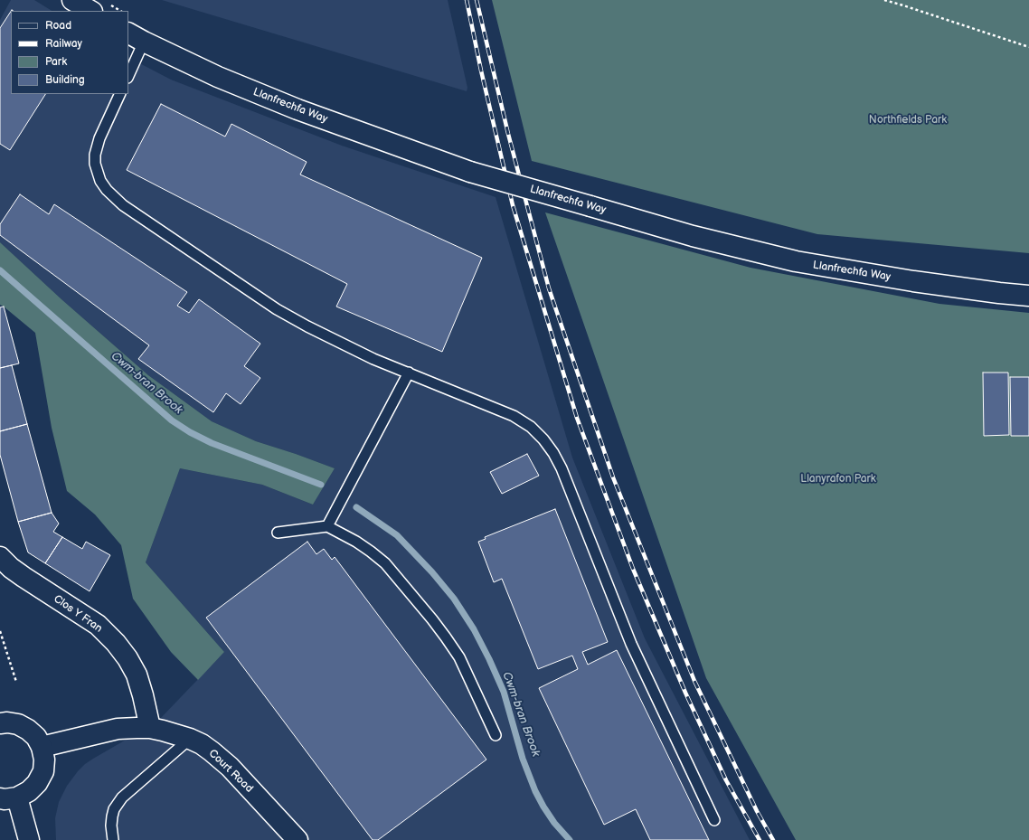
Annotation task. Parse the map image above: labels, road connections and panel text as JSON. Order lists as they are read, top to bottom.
{
  "streets": {
    "street": ["Llanfrechfa Way", "Clos Y Fran", "Court Road"]
  },
  "crossings": [
    ["Clos Y Fran", "Court Road"]
  ],
  "water": ["Cwm-bran Brook"],
  "parks": ["Northfields Park", "Llanyrafon Park"],
  "legend": [
    "Road",
    "Railway",
    "Park",
    "Building"
  ]
}
